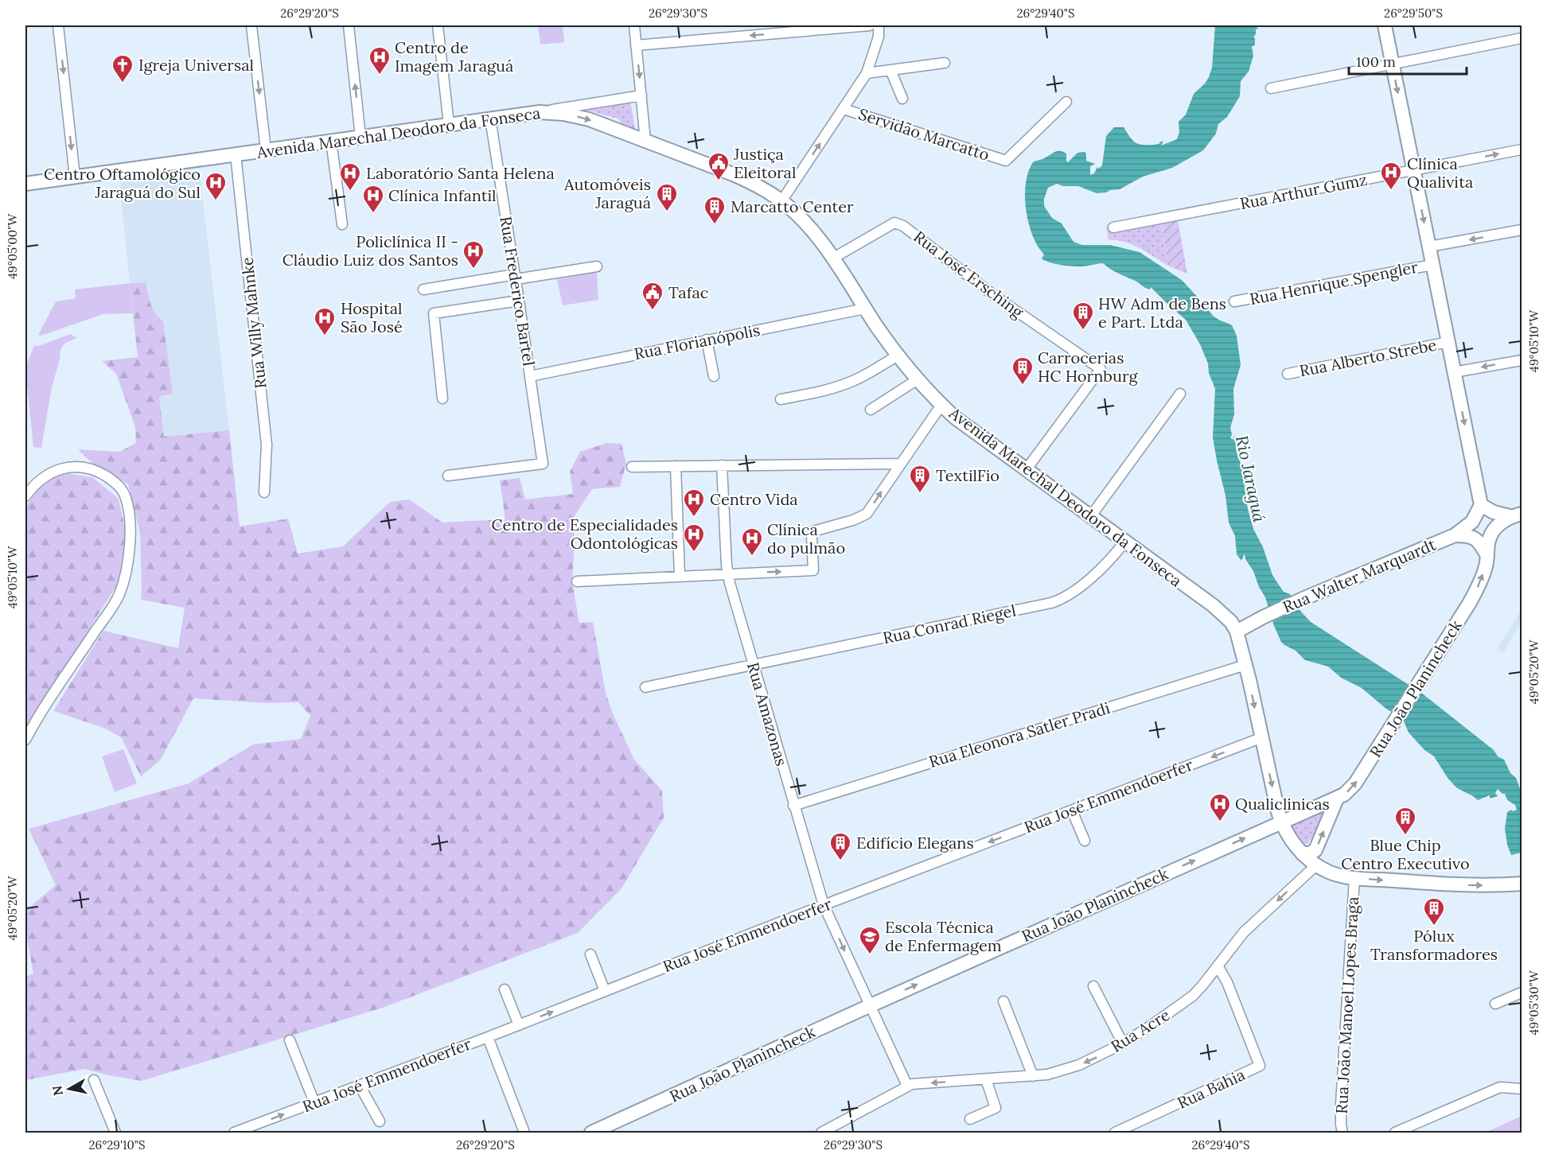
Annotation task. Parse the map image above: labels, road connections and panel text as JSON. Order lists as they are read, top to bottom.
{
  "streets": {
    "main road": ["Avenida Marechal Deodoro da Fonseca", "Rua Walter Marquardt", "Rua João Planincheck"],
    "street": [
      "Servidão Marcatto",
      "Rua Arthur Gumz",
      "Rua José Ersching",
      "Rua Henrique Spengler",
      "Rua Frederico Bartel",
      "Rua Willy Mahnke",
      "Rua Florianópolis",
      "Rua Alberto Strebe",
      "Rua Conrad Riegel",
      "Rua Amazonas",
      "Rua Eleonora Satler Pradi",
      "Rua José Emmendoerfer",
      "Rua João Manoel Lopes Braga",
      "Rua Acre",
      "Rua Bahia"
    ]
  },
  "crossings": [
    ["Avenida Marechal Deodoro da Fonseca", "Rua José Ersching"],
    ["Avenida Marechal Deodoro da Fonseca", "Rua Frederico Bartel"],
    ["Avenida Marechal Deodoro da Fonseca", "Rua Willy Mahnke"],
    ["Avenida Marechal Deodoro da Fonseca", "Rua Florianópolis"],
    ["Avenida Marechal Deodoro da Fonseca", "Rua Walter Marquardt"],
    ["Avenida Marechal Deodoro da Fonseca", "Rua Conrad Riegel"],
    ["Rua Frederico Bartel", "Rua Florianópolis"],
    ["Rua Walter Marquardt", "Rua João Planincheck"],
    ["Rua Conrad Riegel", "Rua Amazonas"],
    ["Rua João Planincheck", "Rua Amazonas"],
    ["Rua Amazonas", "Rua Eleonora Satler Pradi"],
    ["Rua Amazonas", "Rua José Emmendoerfer"],
    ["Rua Amazonas", "Rua Acre"],
    ["Rua Acre", "Rua Bahia"]
  ],
  "one_way": ["Rua João Planincheck", "Rua Acre"],
  "water": ["Rio Jaraguá"],
  "places": {
    "hospital": [
      "Centro de Imagem Jaraguá",
      "Clínica Qualivita",
      "Laboratório Santa Helena",
      "Centro Oftamológico Jaraguá do Sul",
      "Clínica Infantil",
      "Policlínica II - Cláudio Luiz dos Santos",
      "Hospital São José",
      "Centro Vida",
      "Centro de Especialidades Odontológicas",
      "Clínica do pulmão",
      "Qualiclinicas"
    ],
    "church": ["Igreja Universal"],
    "public building": ["Justiça Eleitoral", "Tafac"],
    "building": [
      "Automóveis Jaraguá",
      "Marcatto Center",
      "HW Adm de Bens e Part. Ltda",
      "Carrocerias HC Hornburg",
      "TextilFio",
      "Blue Chip Centro Executivo",
      "Edifício Elegans",
      "Pólux Transformadores"
    ],
    "school or university": ["Escola Técnica de Enfermagem"]
  },
  "scale_bar": "100 m",
  "north": "left",
  "coordinates": [
    "26°29'20\"S",
    "26°29'30\"S",
    "26°29'40\"S",
    "26°29'50\"S",
    "49°05'00\"W",
    "49°05'10\"W",
    "49°05'20\"W",
    "49°05'30\"W",
    "26°29'10\"S"
  ]
}
